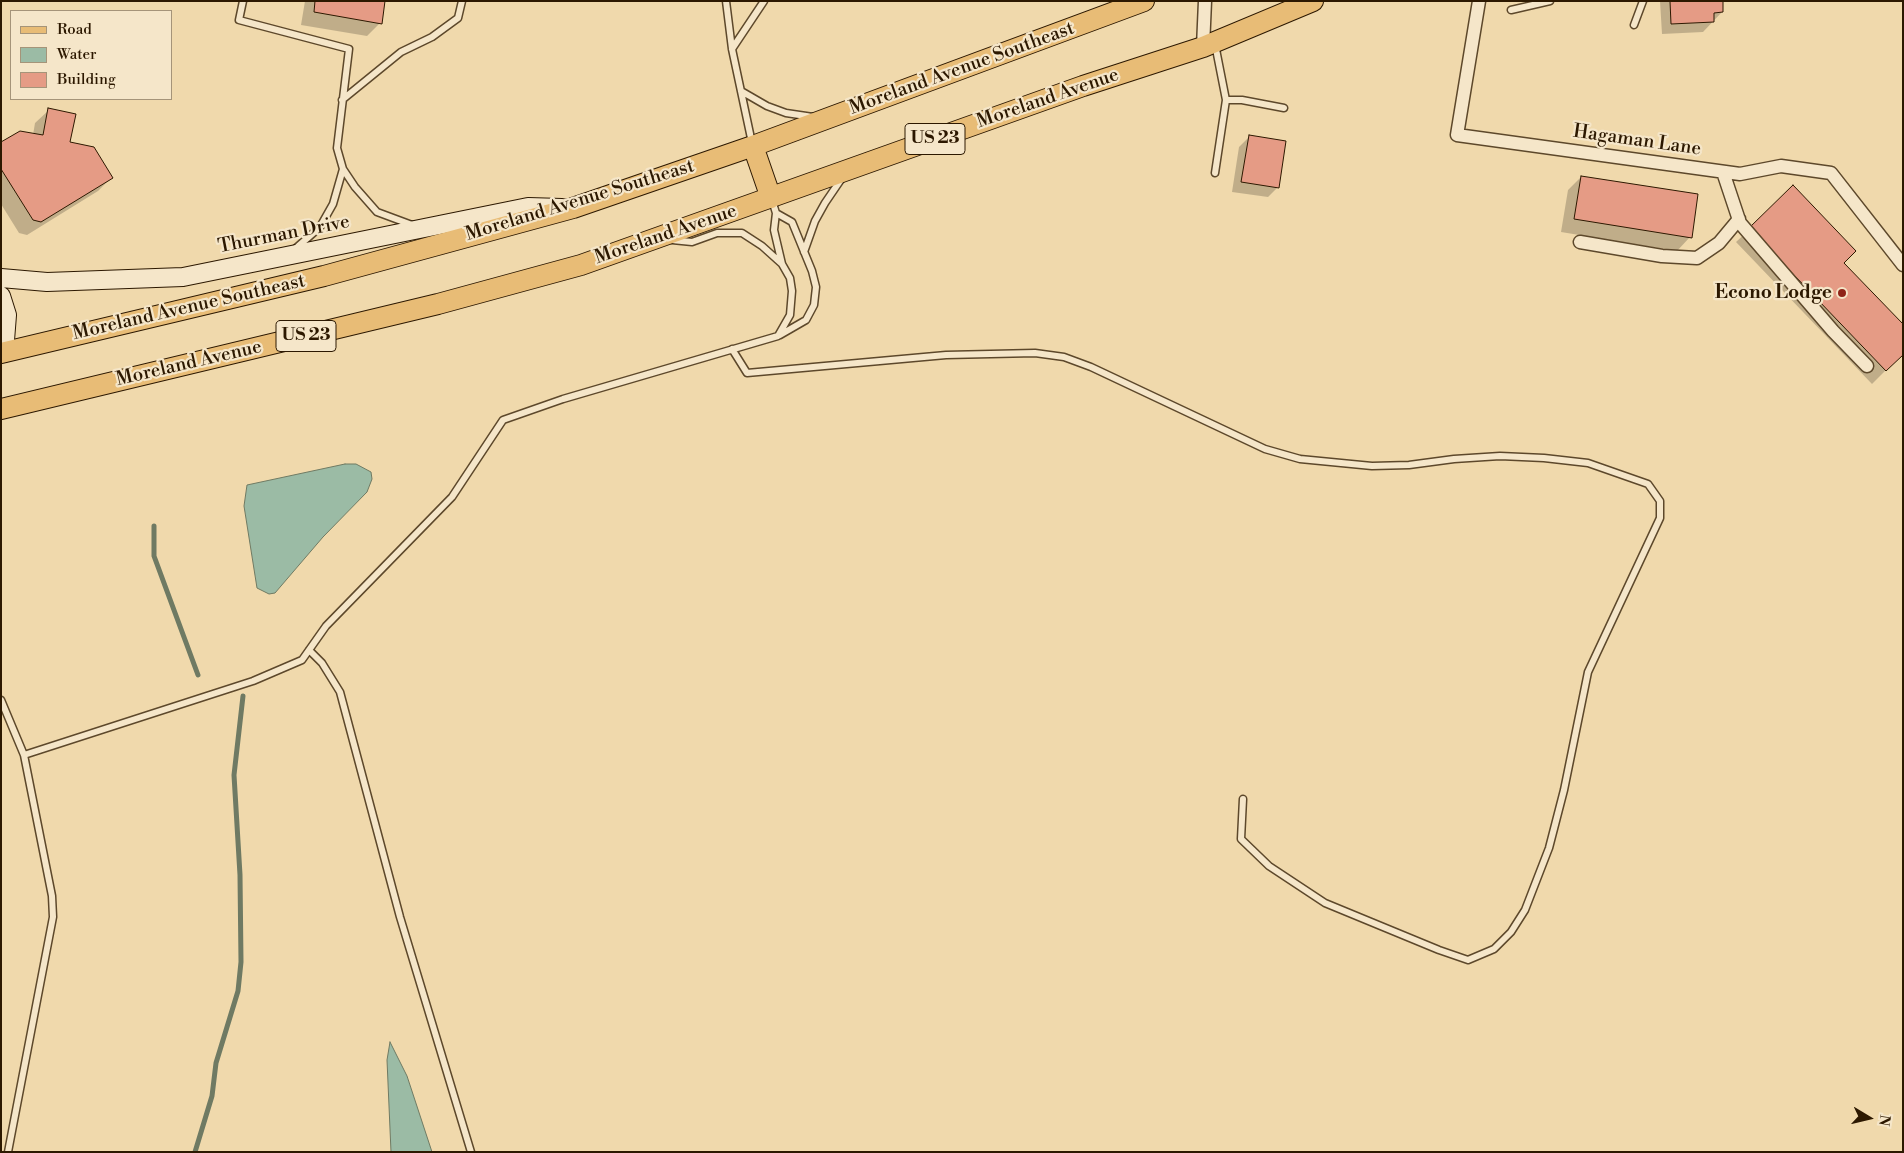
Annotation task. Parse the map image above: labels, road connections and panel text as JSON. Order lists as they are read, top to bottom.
{
  "streets": {
    "main road": [
      "Moreland Avenue Southeast",
      "Moreland Avenue",
      "US 23",
      "Thurman Drive"
    ],
    "street": ["Hagaman Lane"]
  },
  "crossings": [
    ["Moreland Avenue Southeast", "Thurman Drive"]
  ],
  "places": ["Econo Lodge"],
  "legend": ["Road", "Water", "Building"],
  "north": "right"
}
